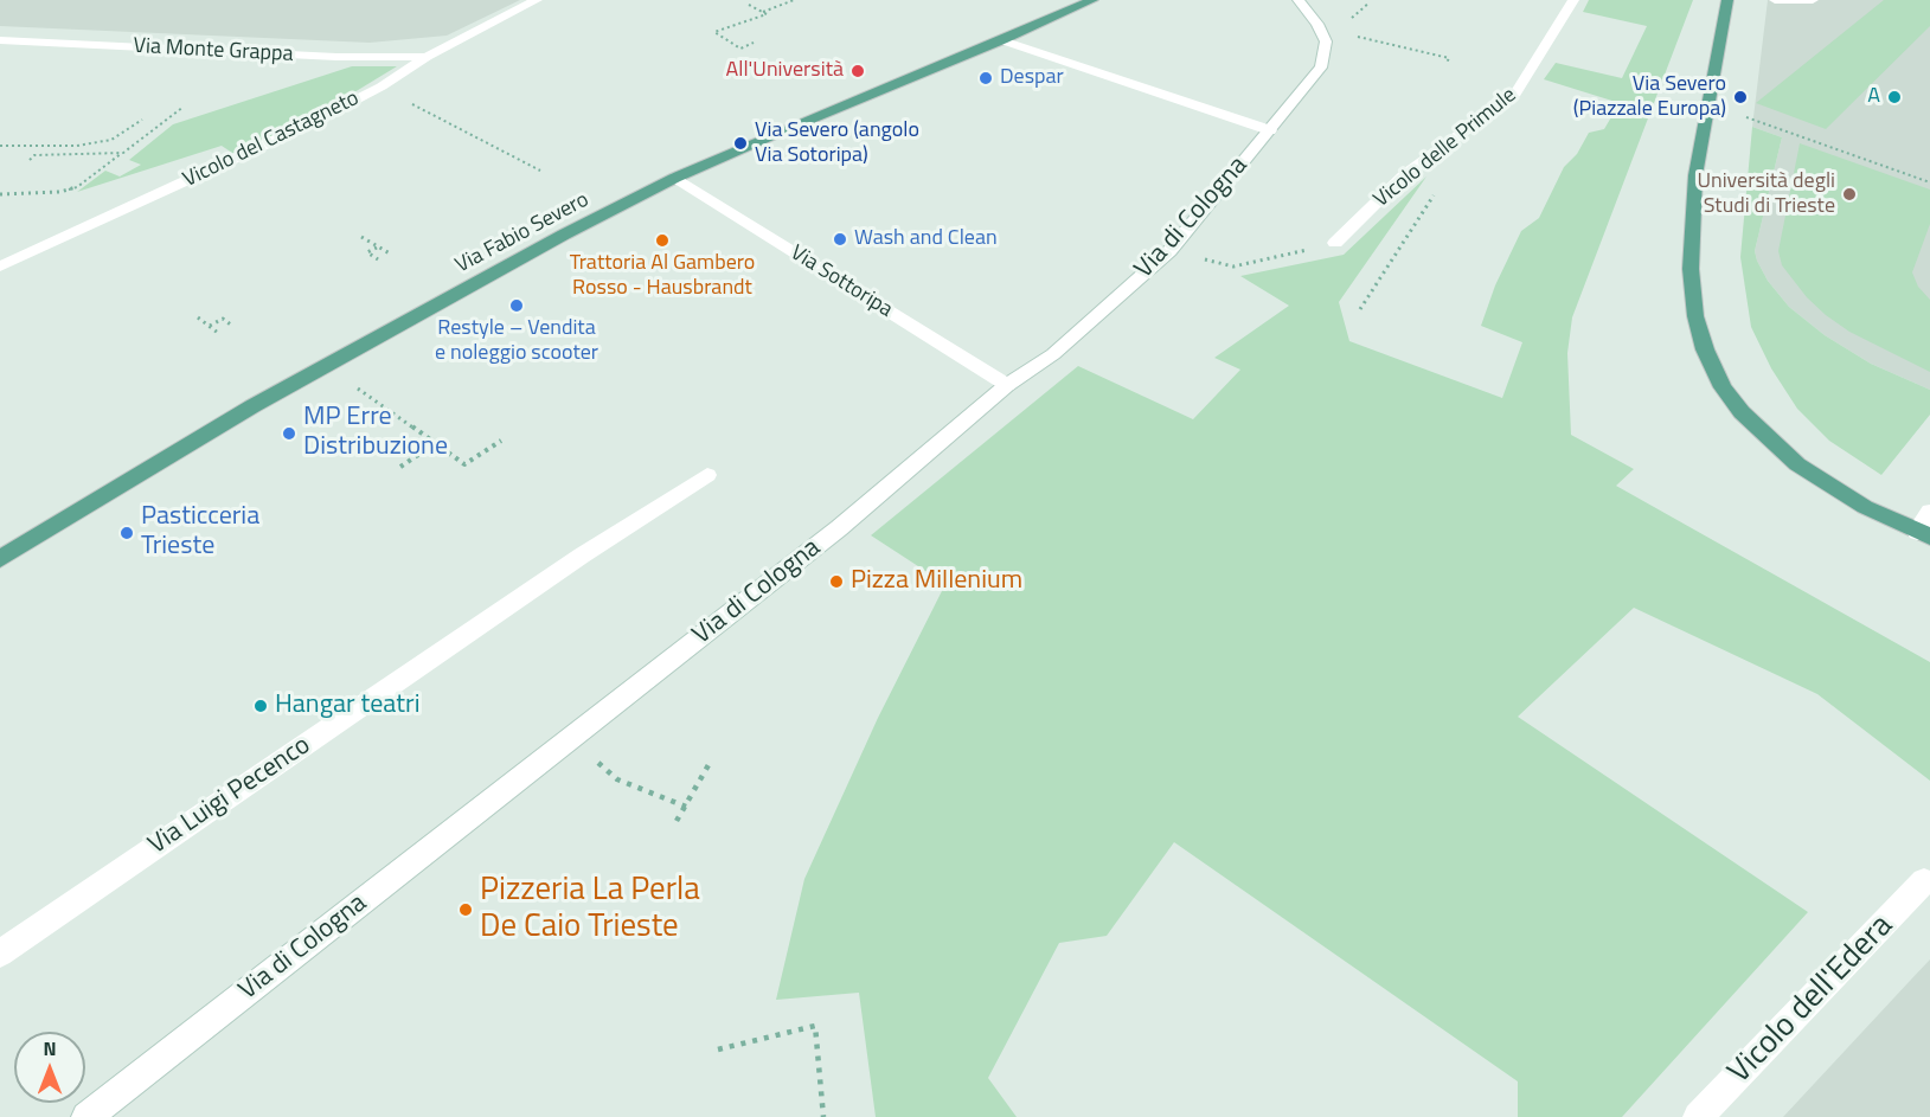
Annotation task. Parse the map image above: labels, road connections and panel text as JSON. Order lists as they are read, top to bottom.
{
  "streets": {
    "main road": ["Via Fabio Severo"],
    "street": [
      "Via Monte Grappa",
      "Vicolo del Castagneto",
      "Vicolo delle Primule",
      "Via di Cologna",
      "Via Sottoripa",
      "Via Luigi Pecenco",
      "Vicolo dell'Edera"
    ]
  },
  "crossings": [
    ["Via Monte Grappa", "Vicolo del Castagneto"],
    ["Via di Cologna", "Via Sottoripa"],
    ["Via Fabio Severo", "Via Sottoripa"]
  ],
  "places": [
    "All'Università",
    "Despar",
    "Via Severo (Piazzale Europa)",
    "A",
    "Via Severo (angolo Via Sotoripa)",
    "Università degli Studi di Trieste",
    "Wash and Clean",
    "Trattoria Al Gambero Rosso - Hausbrandt",
    "Restyle – Vendita e noleggio scooter",
    "MP Erre Distribuzione",
    "Pasticceria Trieste",
    "Pizza Millenium",
    "Hangar teatri",
    "Pizzeria La Perla De Caio Trieste"
  ],
  "north": "top"
}
